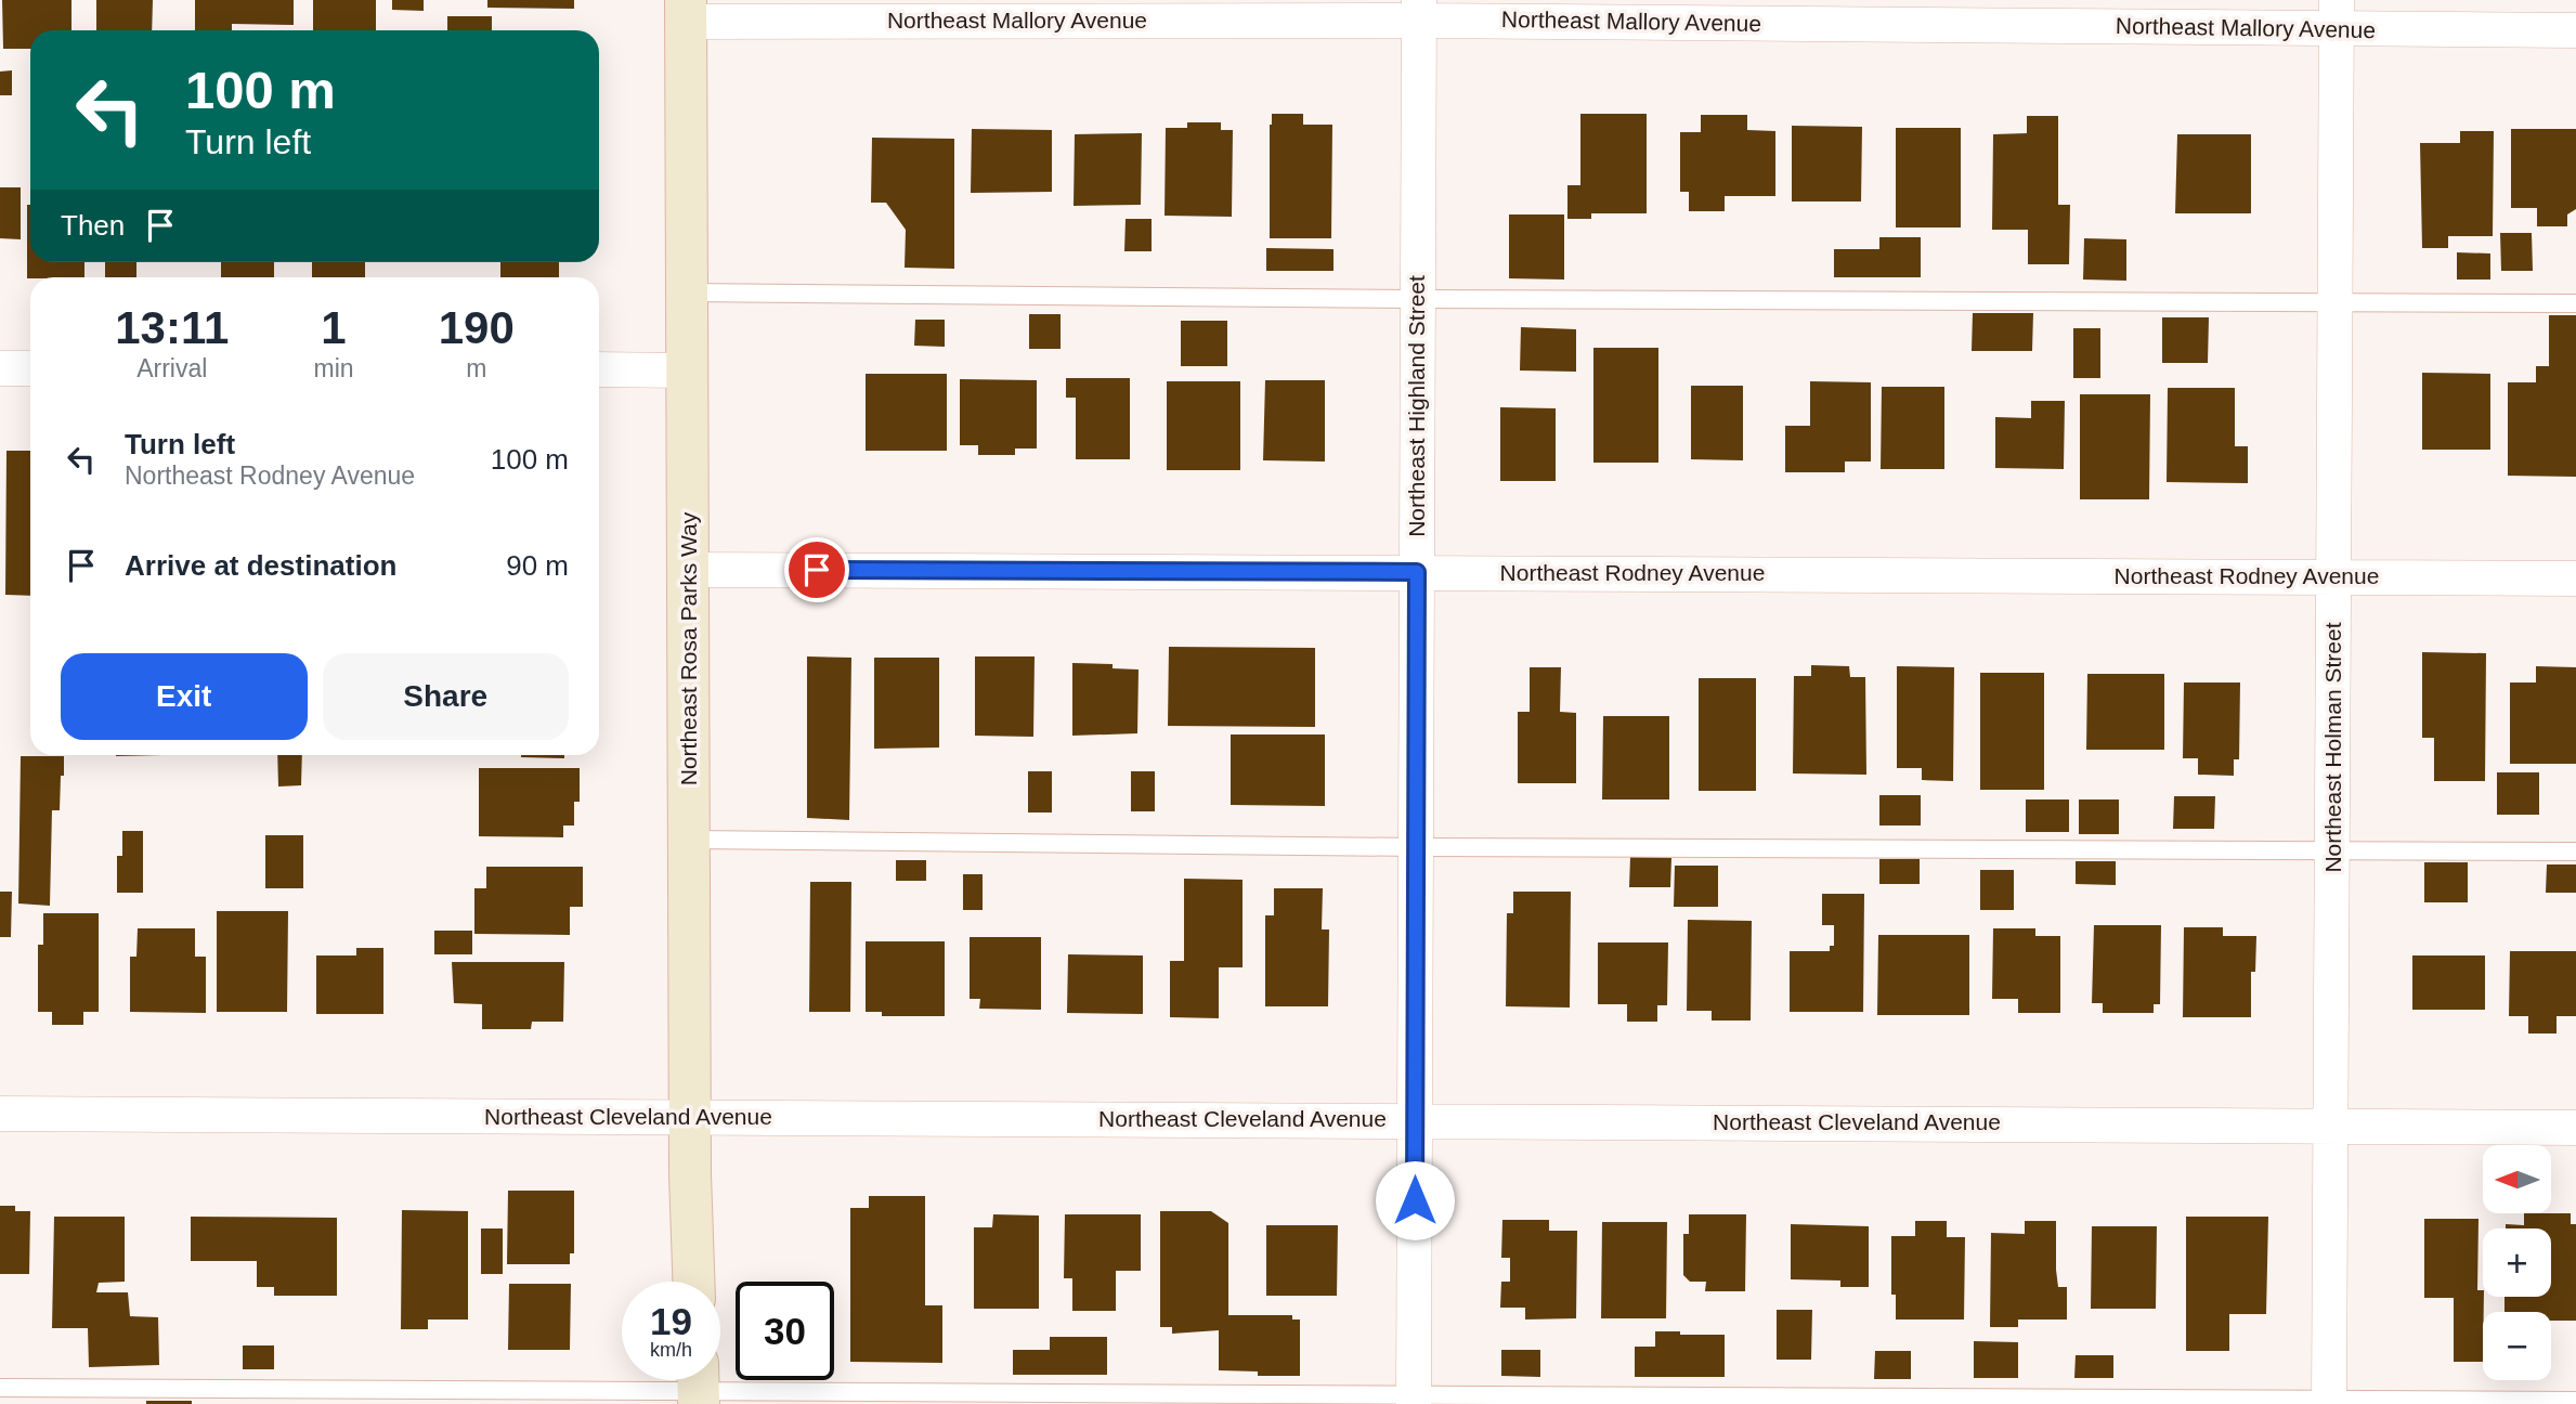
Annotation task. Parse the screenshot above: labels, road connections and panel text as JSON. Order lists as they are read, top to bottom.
{
  "streets": {
    "street": [
      "Northeast Mallory Avenue",
      "Northeast Highland Street",
      "Northeast Rodney Avenue",
      "Northeast Rosa Parks Way",
      "Northeast Holman Street",
      "Northeast Cleveland Avenue"
    ]
  },
  "crossings": [
    ["Northeast Mallory Avenue", "Northeast Highland Street"],
    ["Northeast Mallory Avenue", "Northeast Rosa Parks Way"],
    ["Northeast Mallory Avenue", "Northeast Holman Street"],
    ["Northeast Highland Street", "Northeast Rodney Avenue"],
    ["Northeast Highland Street", "Northeast Cleveland Avenue"],
    ["Northeast Rodney Avenue", "Northeast Rosa Parks Way"],
    ["Northeast Rodney Avenue", "Northeast Holman Street"],
    ["Northeast Rosa Parks Way", "Northeast Cleveland Avenue"],
    ["Northeast Holman Street", "Northeast Cleveland Avenue"]
  ],
  "north": "left",
  "page": {
    "turn": ["100 m", "Turn left"],
    "then": "Then",
    "eta": [
      "13:11",
      "Arrival",
      "1",
      "min",
      "190",
      "m"
    ],
    "list": [
      {
        "name": "Turn left",
        "note": "Northeast Rodney Avenue",
        "value": "100 m"
      },
      {
        "name": "Arrive at destination",
        "value": "90 m"
      }
    ],
    "buttons": ["Exit", "Share"],
    "map_buttons": ["+", "−"],
    "speed": "19 km/h",
    "limit": "30"
  }
}
